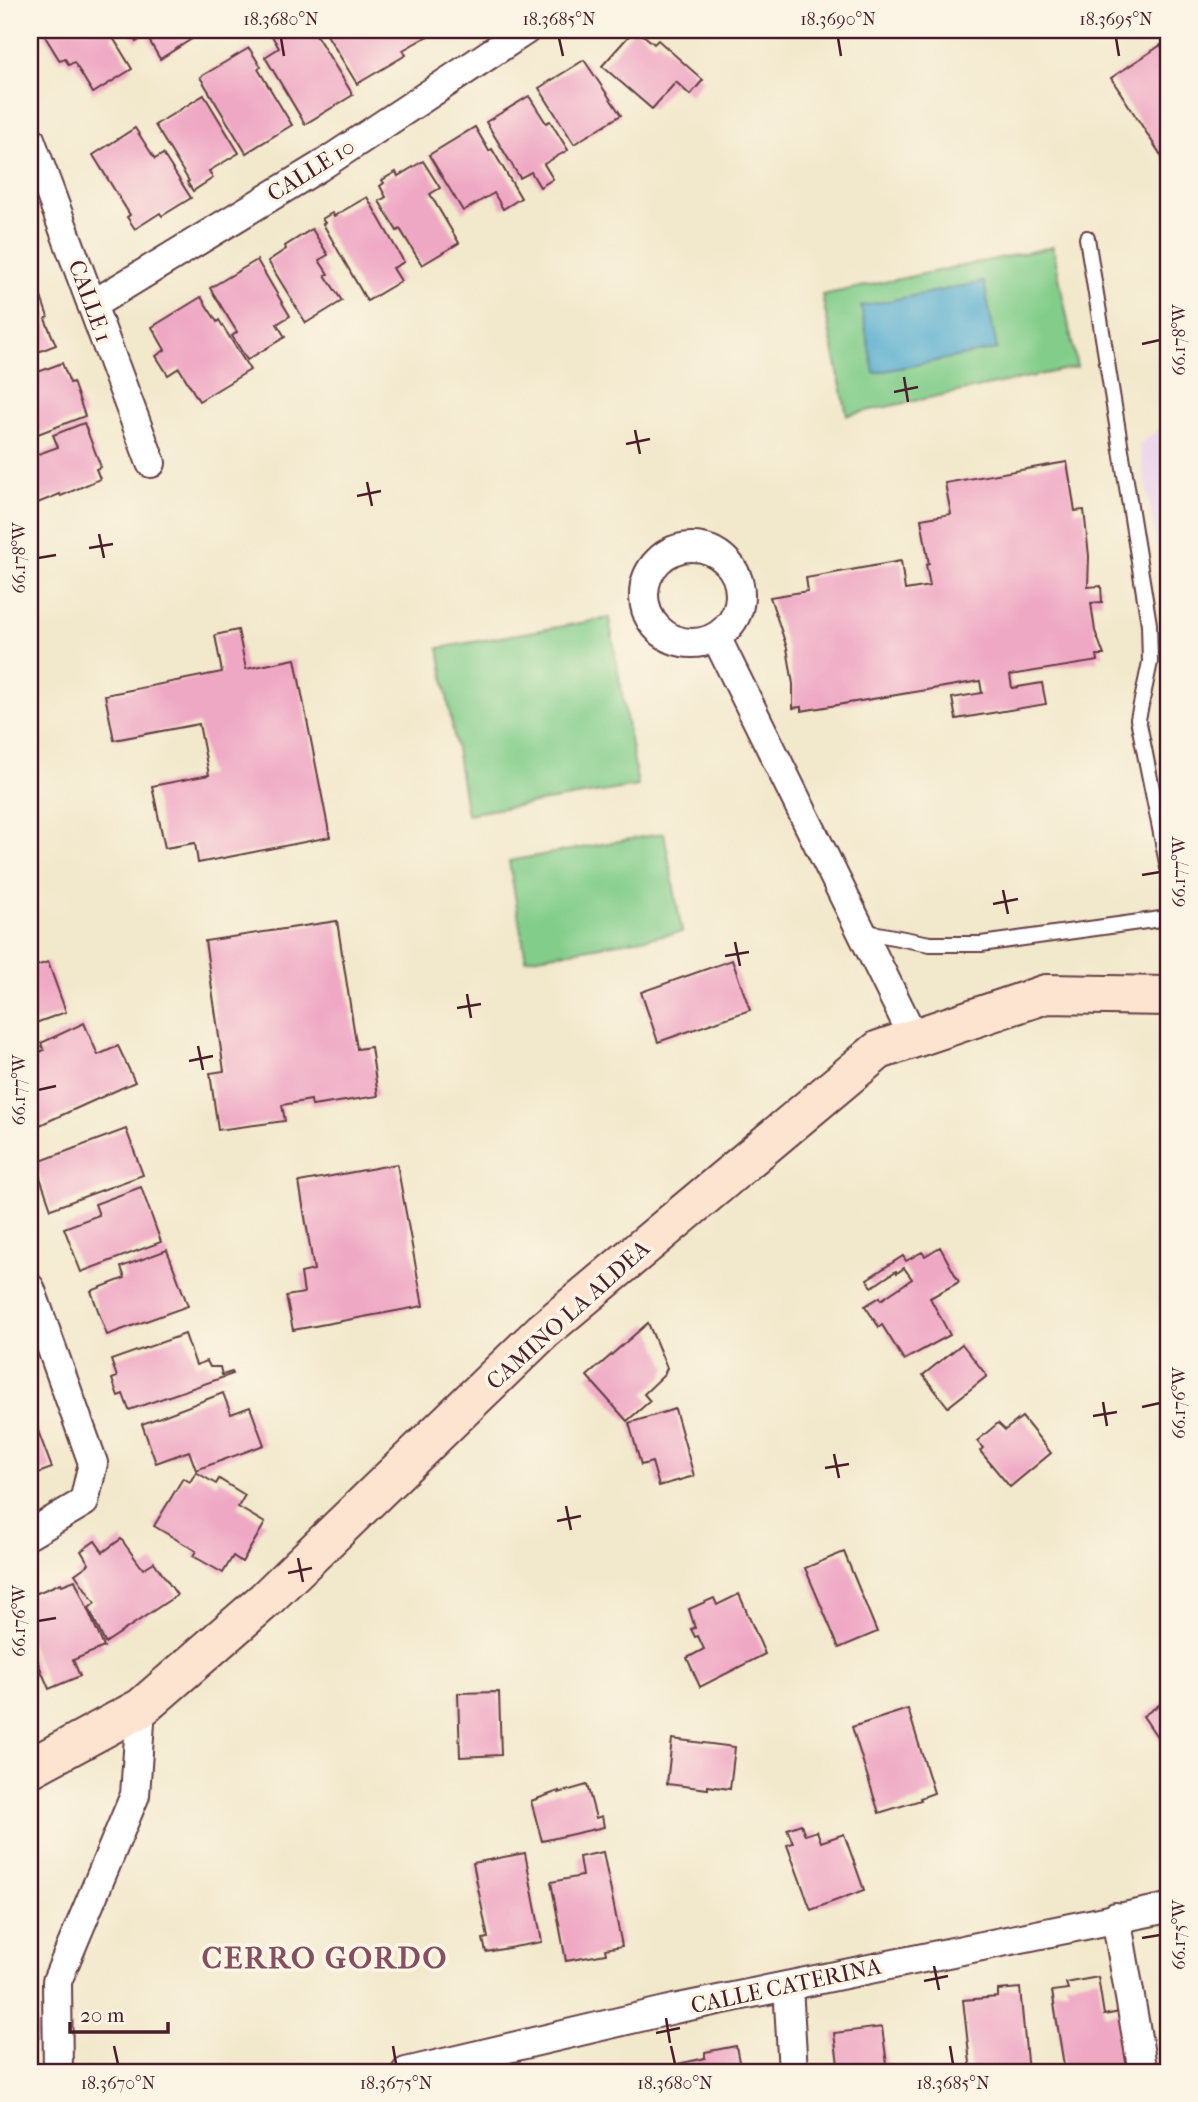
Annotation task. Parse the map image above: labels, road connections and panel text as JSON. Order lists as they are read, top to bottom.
{
  "streets": {
    "street": [
      "CALLE 10",
      "CALLE 1",
      "CAMINO LA ALDEA",
      "CALLE CATERINA"
    ]
  },
  "crossings": [
    ["CALLE 10", "CALLE 1"]
  ],
  "districts": ["CERRO GORDO"],
  "scale_bar": "20 m",
  "coordinates": [
    "18.3680°N",
    "18.3685°N",
    "18.3690°N",
    "18.3695°N",
    "66.178°W",
    "66.177°W",
    "66.176°W",
    "66.175°W",
    "18.3670°N",
    "18.3675°N"
  ]
}
